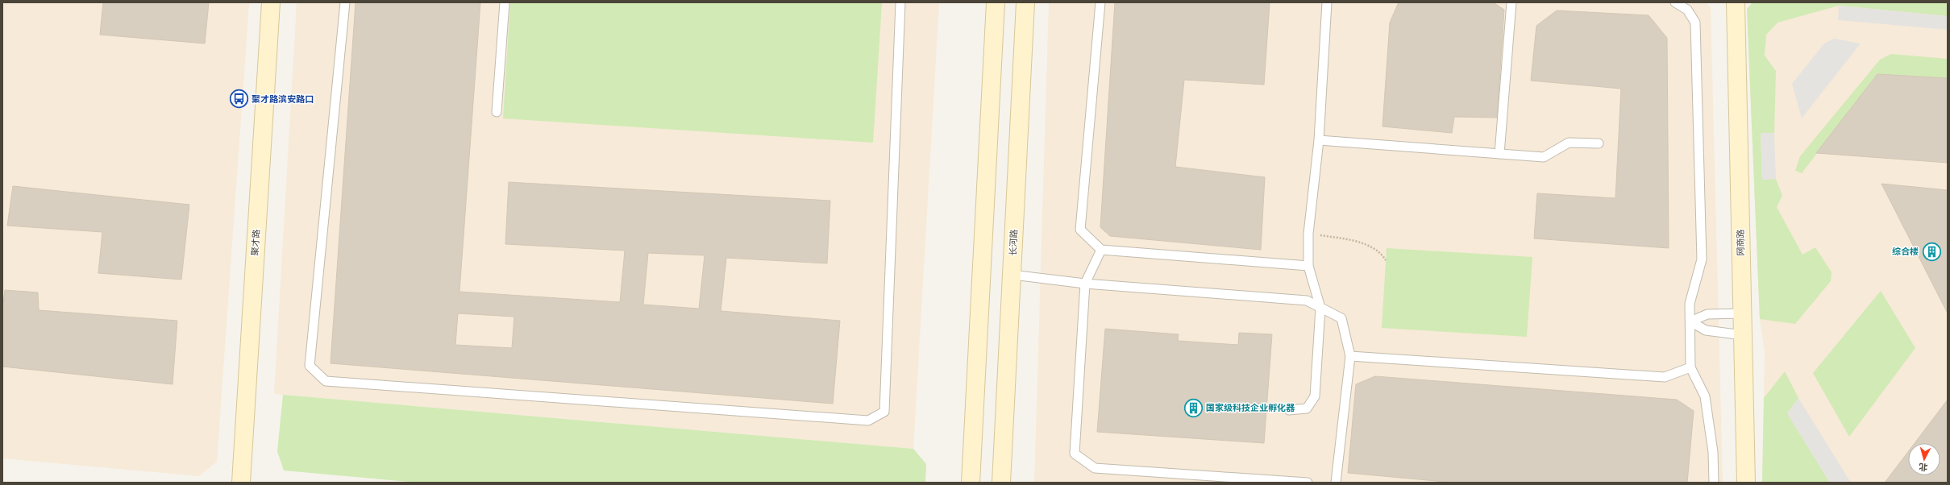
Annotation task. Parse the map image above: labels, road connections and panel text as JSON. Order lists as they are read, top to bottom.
{
  "streets": {
    "street": ["聚才路", "长河路", "网商路"]
  },
  "places": {
    "bus stop": ["聚才路滨安路口"],
    "building": ["综合楼", "国家级科技企业孵化器"]
  },
  "north": "bottom"
}
